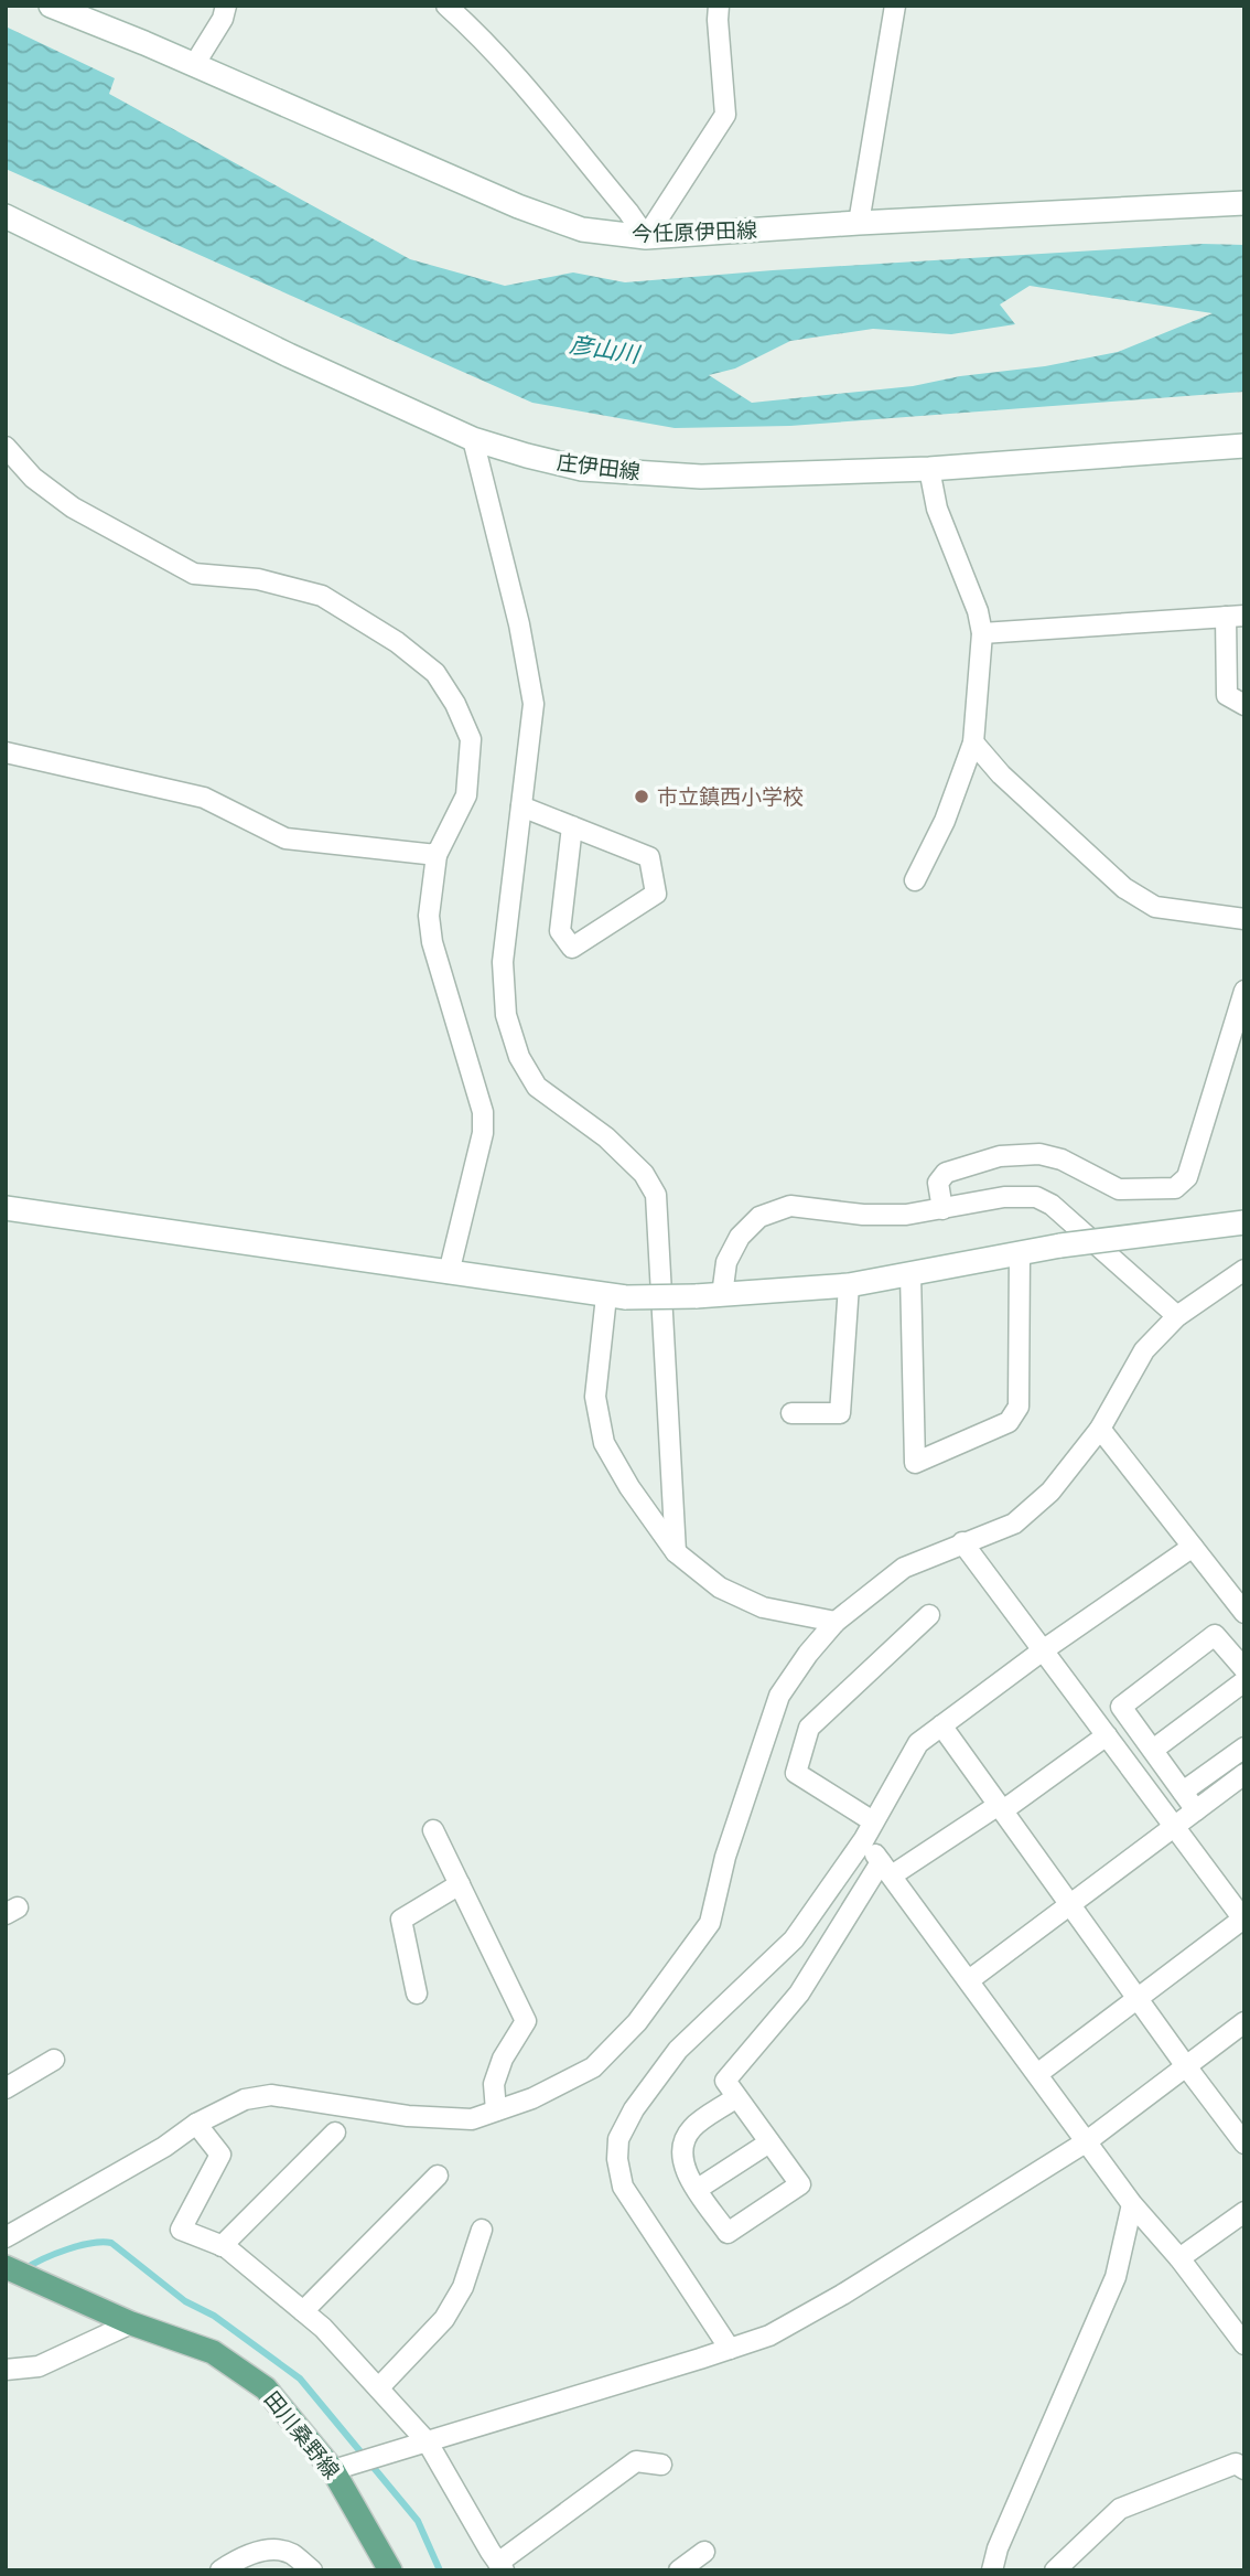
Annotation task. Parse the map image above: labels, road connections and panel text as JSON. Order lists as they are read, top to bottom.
{
  "streets": {
    "main road": ["今任原伊田線", "庄伊田線", "田川桑野線"]
  },
  "water": ["彦山川"],
  "places": ["市立鎮西小学校"]
}
